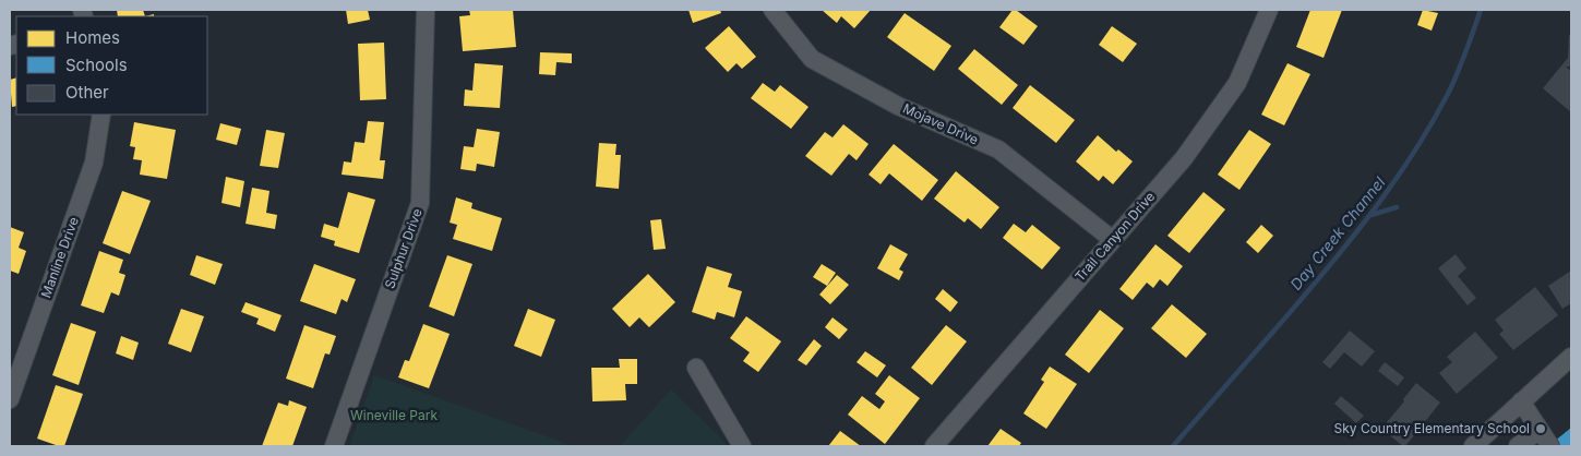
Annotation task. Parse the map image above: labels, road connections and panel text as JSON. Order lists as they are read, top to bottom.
{
  "streets": {
    "street": [
      "Mojave Drive",
      "Trail Canyon Drive",
      "Sulphur Drive",
      "Manline Drive"
    ]
  },
  "crossings": [
    ["Mojave Drive", "Trail Canyon Drive"]
  ],
  "water": ["Day Creek Channel"],
  "parks": ["Wineville Park"],
  "places": ["Sky Country Elementary School"],
  "legend": ["Homes", "Schools", "Other"]
}
